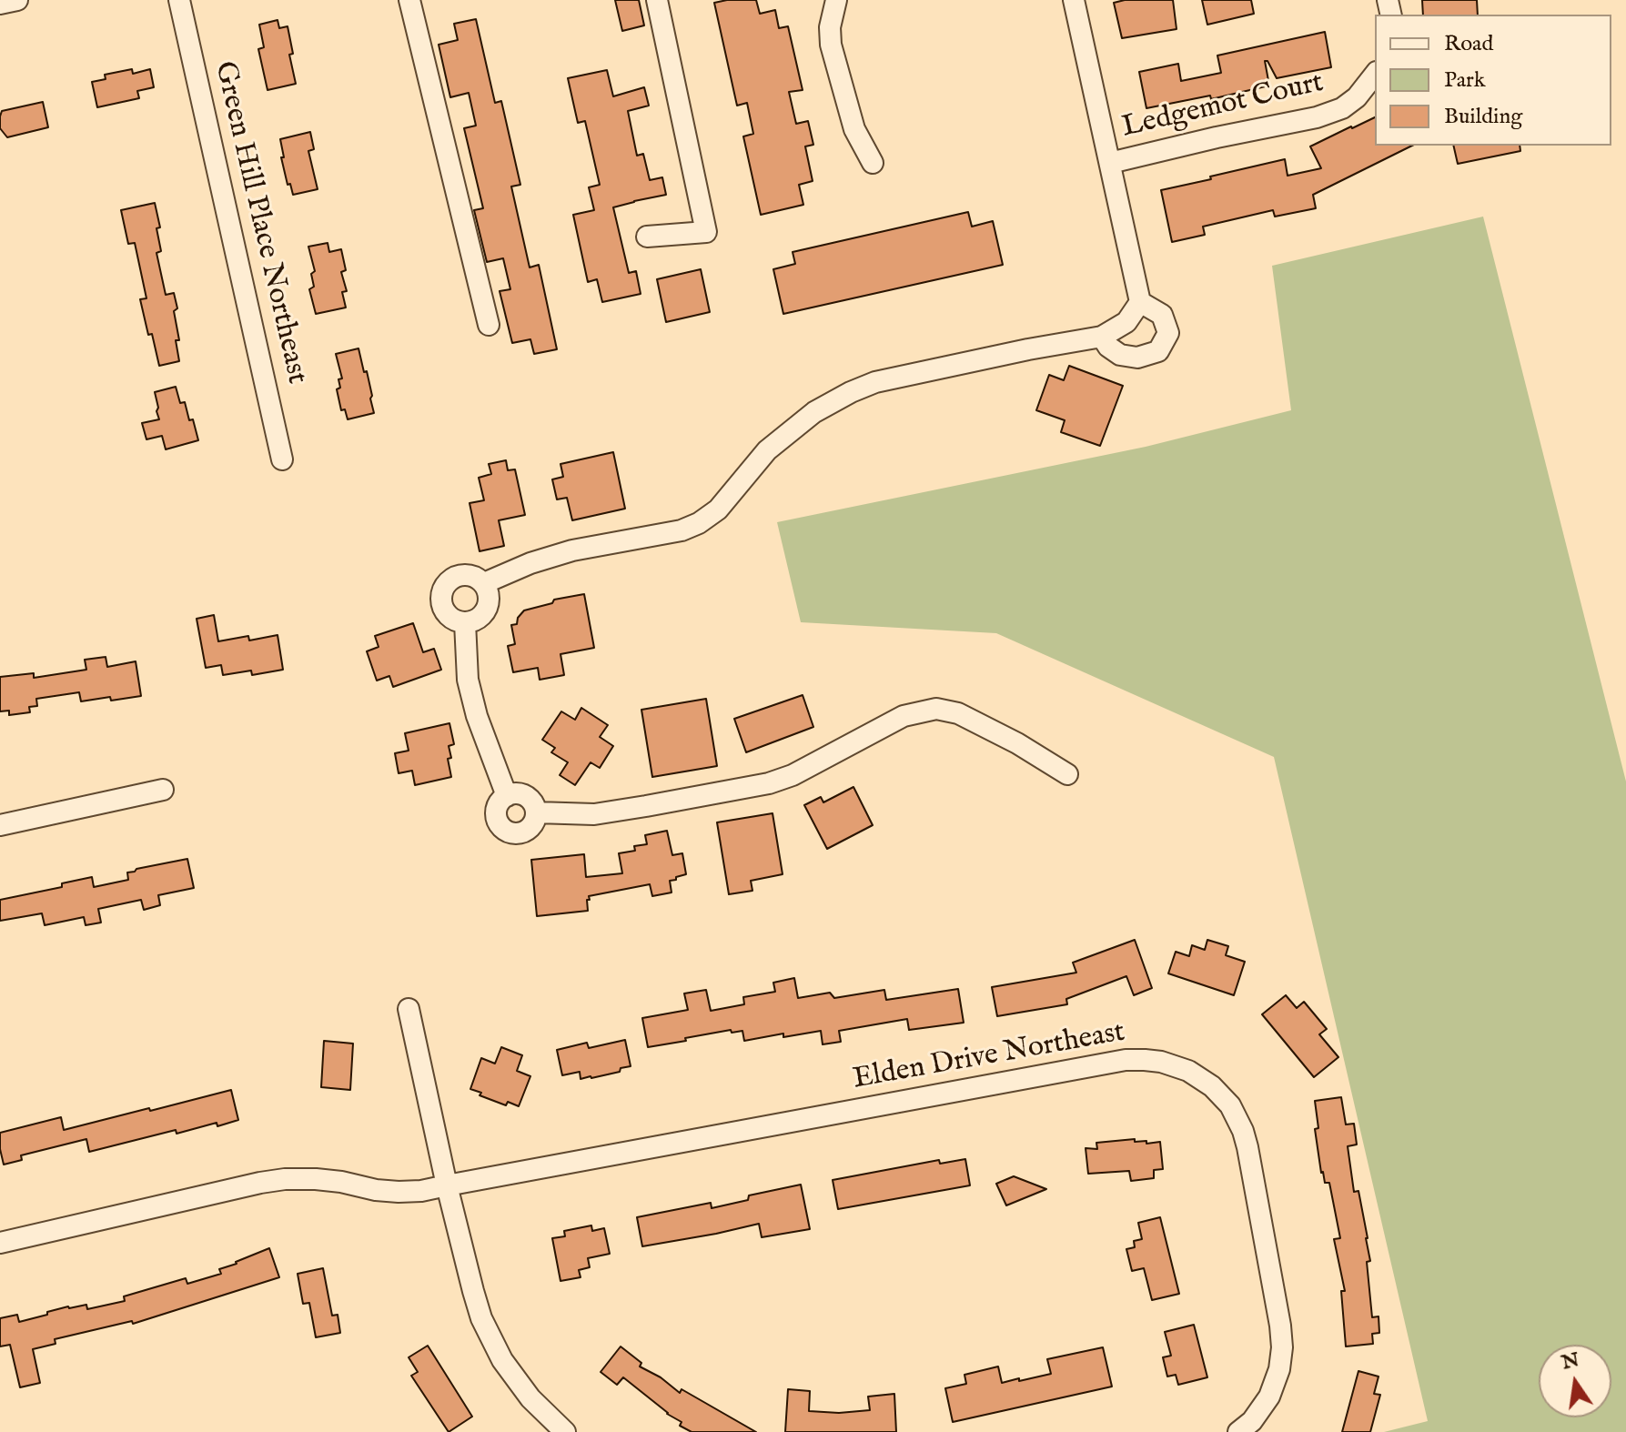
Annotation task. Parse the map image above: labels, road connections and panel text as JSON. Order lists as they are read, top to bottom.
{
  "streets": {
    "street": ["Ledgemot Court", "Green Hill Place Northeast", "Elden Drive Northeast"]
  },
  "legend": ["Road", "Park", "Building"],
  "north": "top"
}
